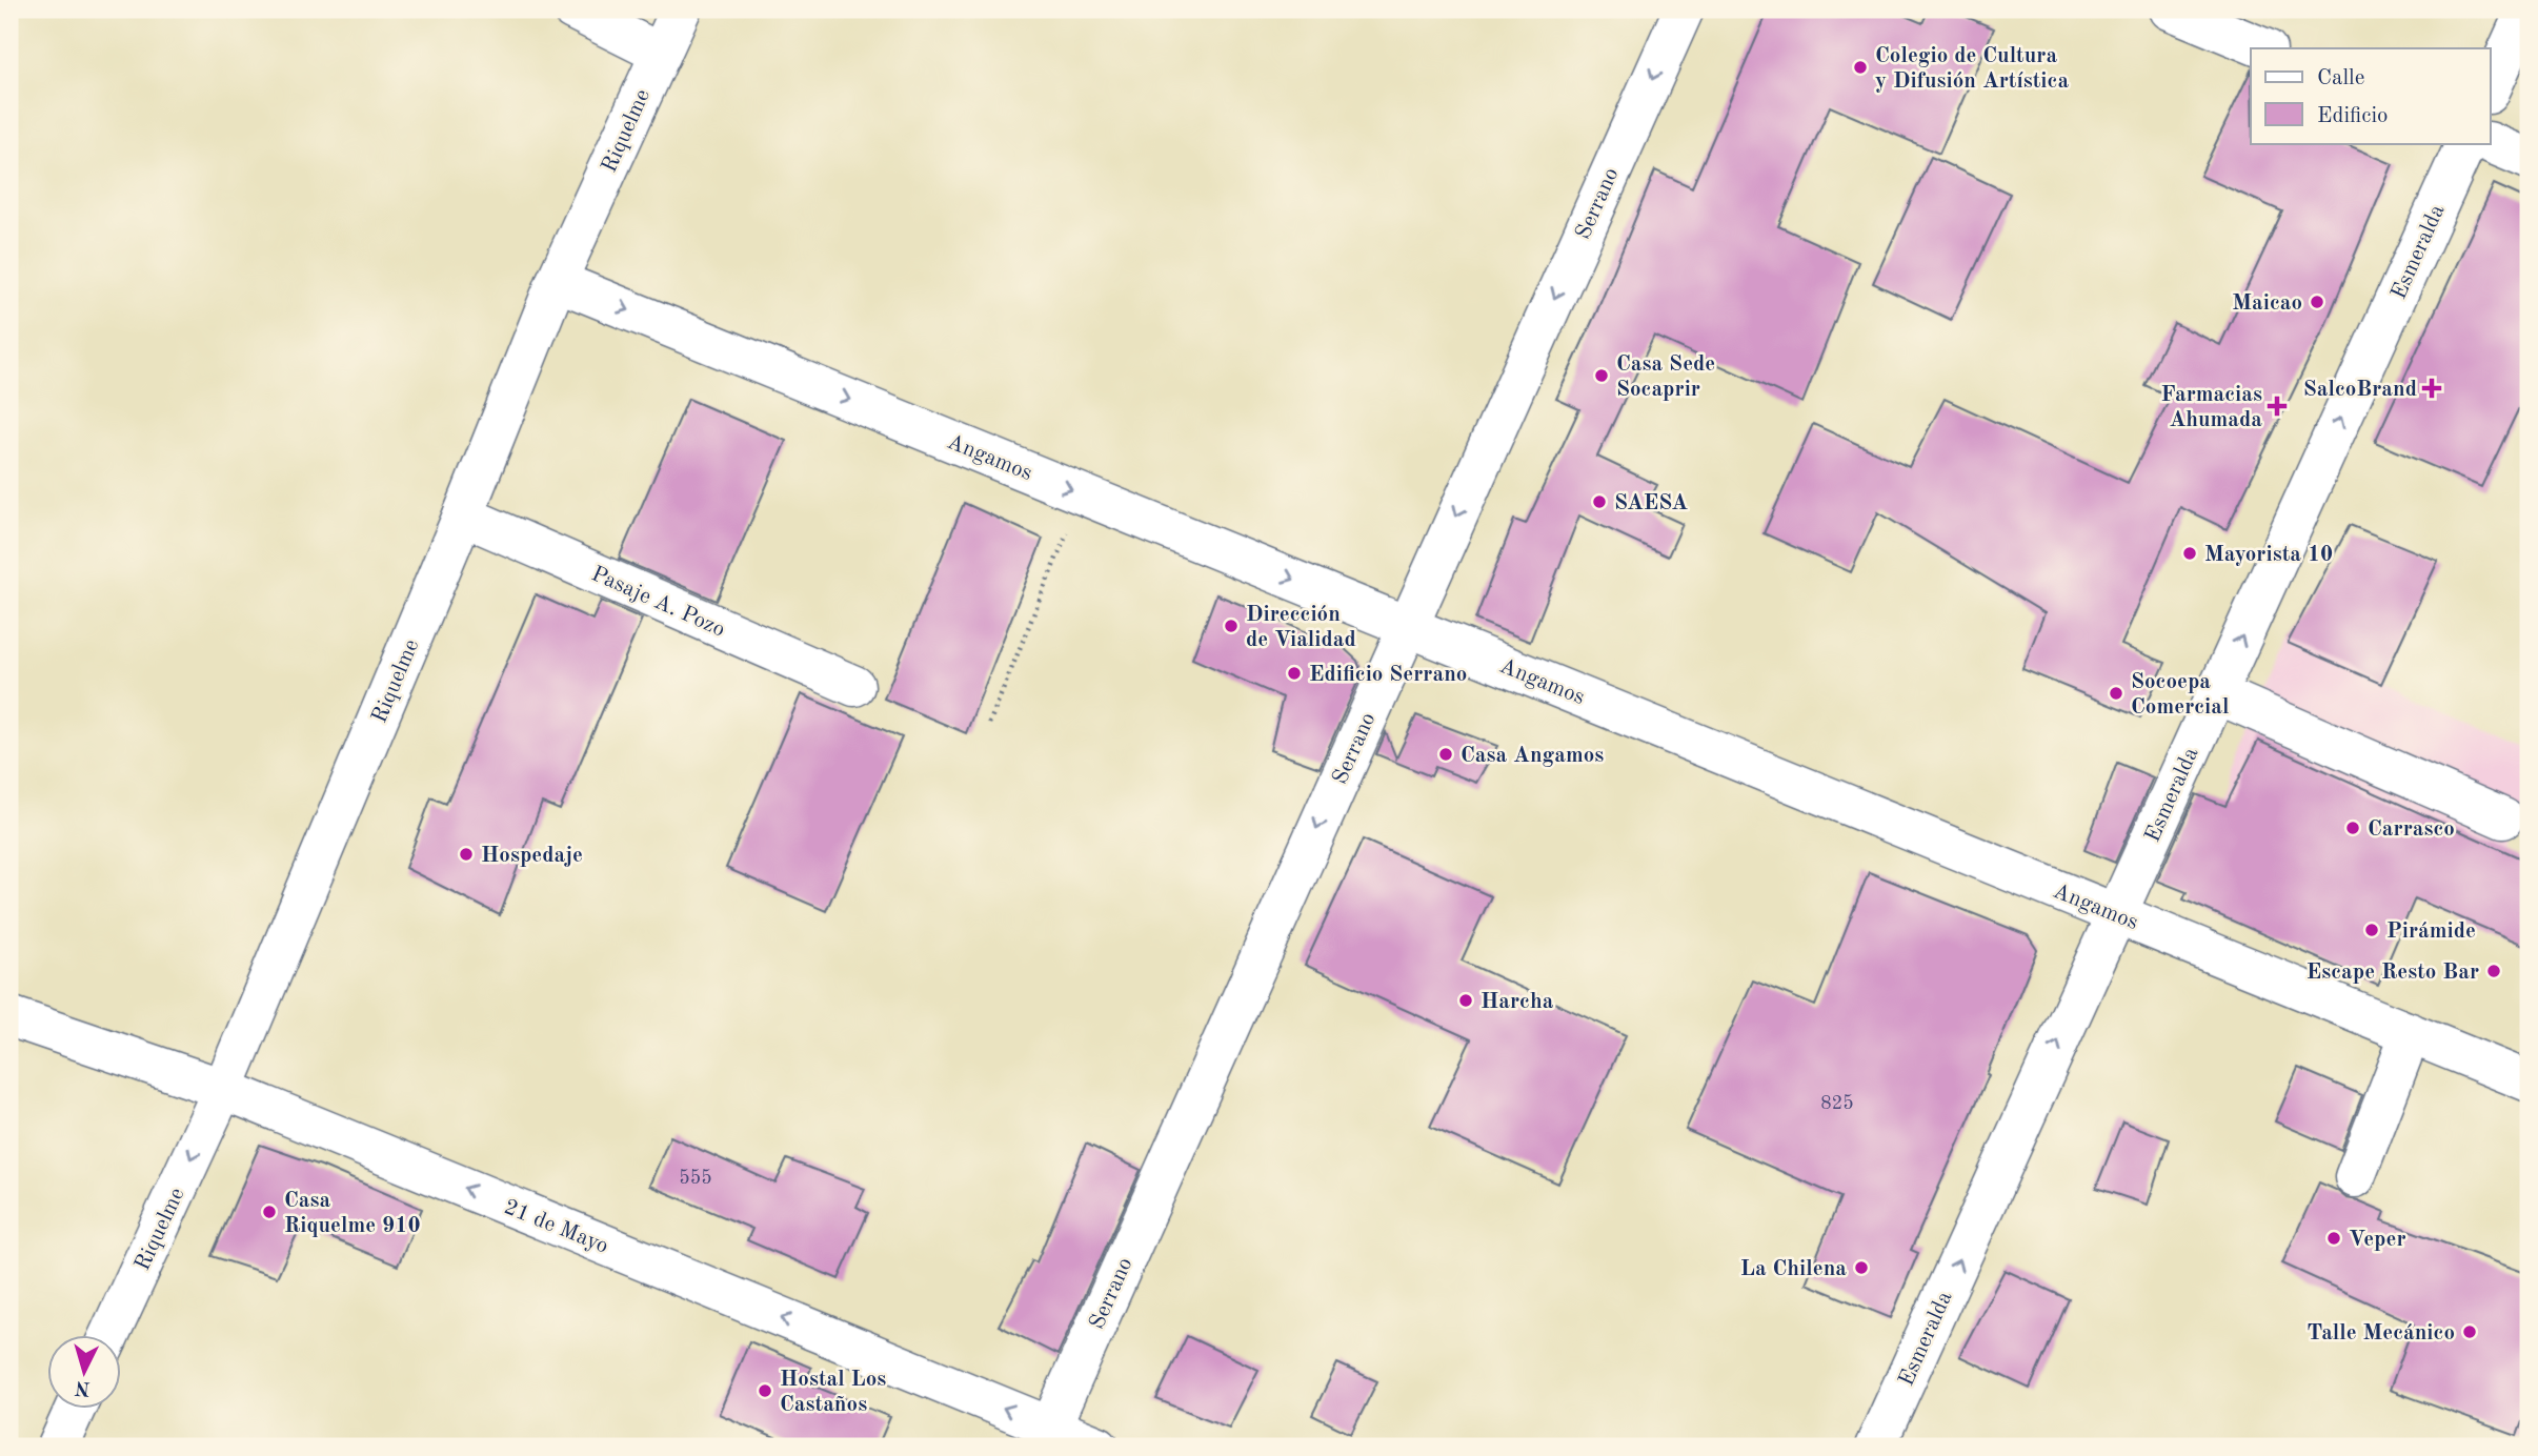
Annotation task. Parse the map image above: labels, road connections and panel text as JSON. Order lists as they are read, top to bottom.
{
  "streets": {
    "street": [
      "Riquelme",
      "Serrano",
      "Esmeralda",
      "Angamos",
      "Pasaje A. Pozo",
      "21 de Mayo"
    ]
  },
  "crossings": [
    ["Riquelme", "Angamos"],
    ["Riquelme", "Pasaje A. Pozo"],
    ["Riquelme", "21 de Mayo"],
    ["Serrano", "Angamos"],
    ["Serrano", "21 de Mayo"],
    ["Esmeralda", "Angamos"]
  ],
  "one_way": [
    "Serrano",
    "Esmeralda",
    "Angamos",
    "21 de Mayo"
  ],
  "places": {
    "other": [
      "Colegio de Cultura y Difusión Artística",
      "Maicao",
      "Casa Sede Socaprir",
      "SAESA",
      "Mayorista 10",
      "Dirección de Vialidad",
      "Edificio Serrano",
      "Socoepa Comercial",
      "Casa Angamos",
      "Carrasco",
      "Hospedaje",
      "Pirámide",
      "Escape Resto Bar",
      "Harcha",
      "Casa Riquelme 910",
      "Veper",
      "La Chilena",
      "Talle Mecánico",
      "Hostal Los Castaños"
    ],
    "health": ["SalcoBrand", "Farmacias Ahumada"]
  },
  "house_numbers": ["825", "555"],
  "legend": ["Calle", "Edificio"],
  "north": "bottom"
}
